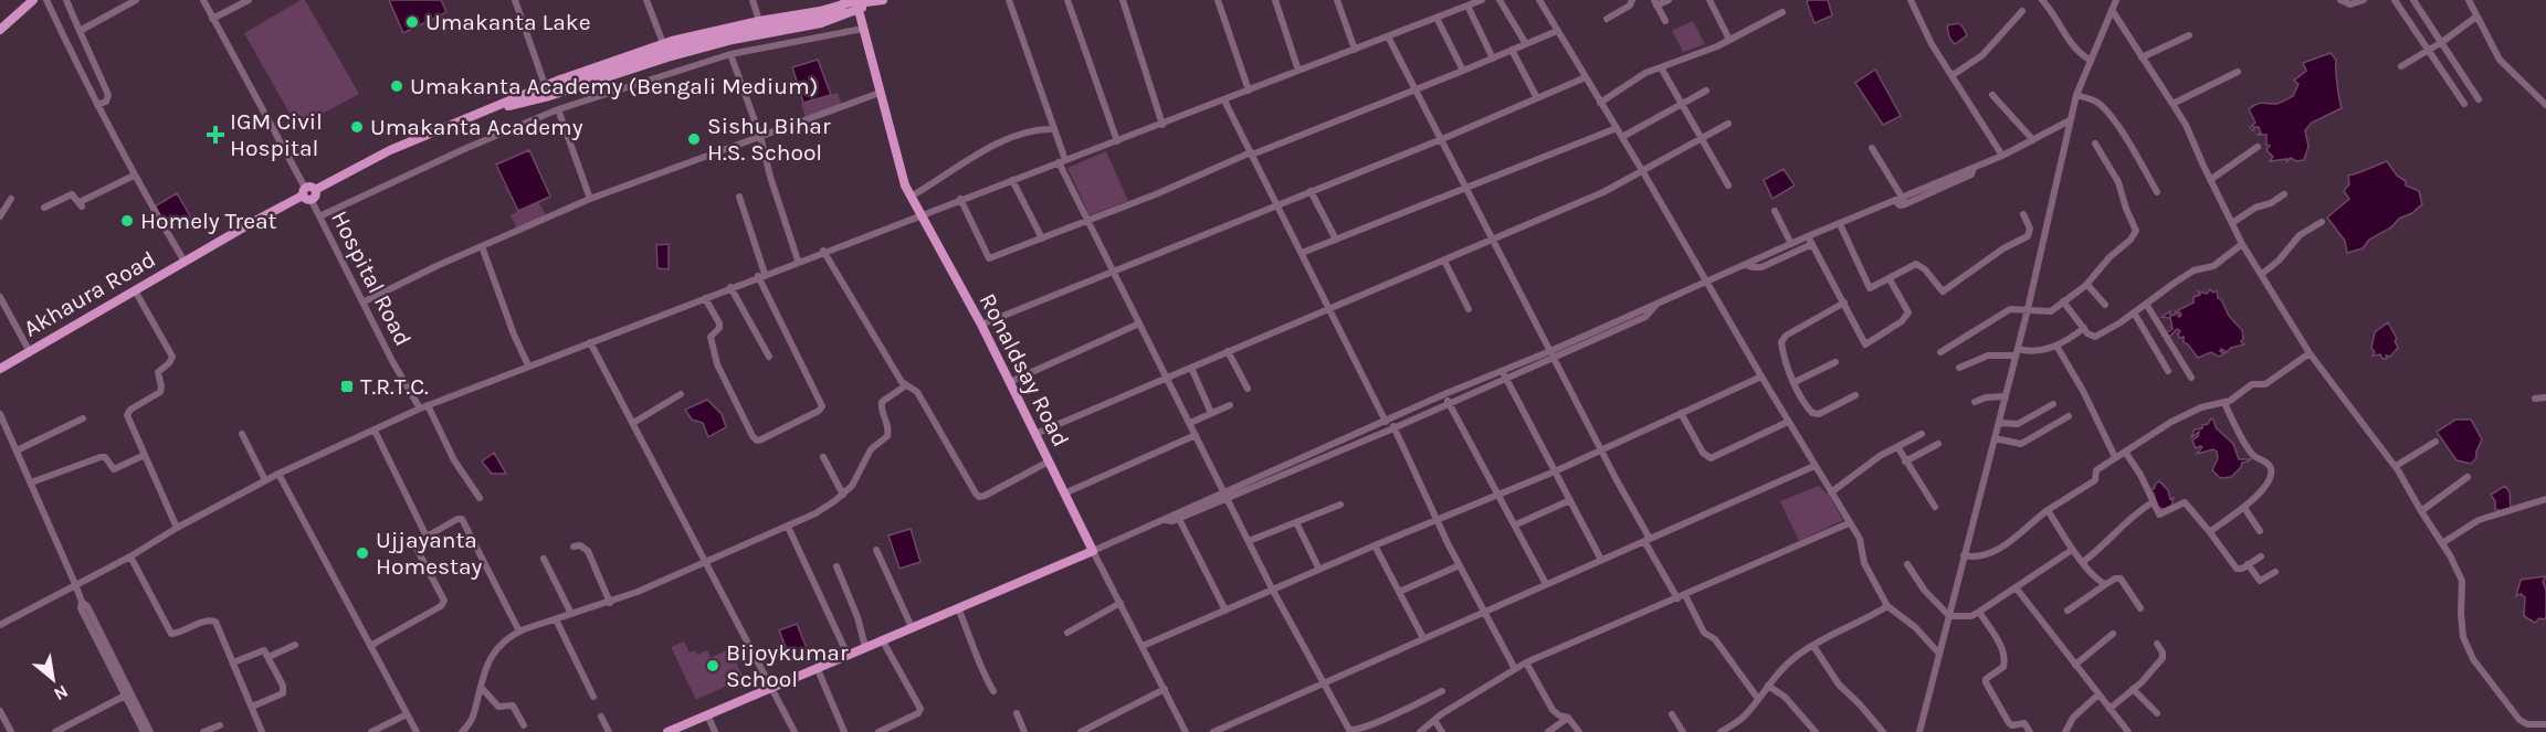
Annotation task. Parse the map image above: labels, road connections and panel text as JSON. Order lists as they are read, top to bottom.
{
  "streets": {
    "main road": ["Akhaura Road", "Ronaldsay Road"],
    "street": ["Hospital Road"]
  },
  "crossings": [
    ["Hospital Road", "Akhaura Road"],
    ["Akhaura Road", "Ronaldsay Road"]
  ],
  "places": {
    "other": [
      "Umakanta Lake",
      "Umakanta Academy (Bengali Medium)",
      "Umakanta Academy",
      "Sishu Bihar H.S. School",
      "Homely Treat",
      "Ujjayanta Homestay",
      "Bijoykumar School"
    ],
    "health": ["IGM Civil Hospital"],
    "transit": ["T.R.T.C."]
  },
  "north": "bottom right"
}
